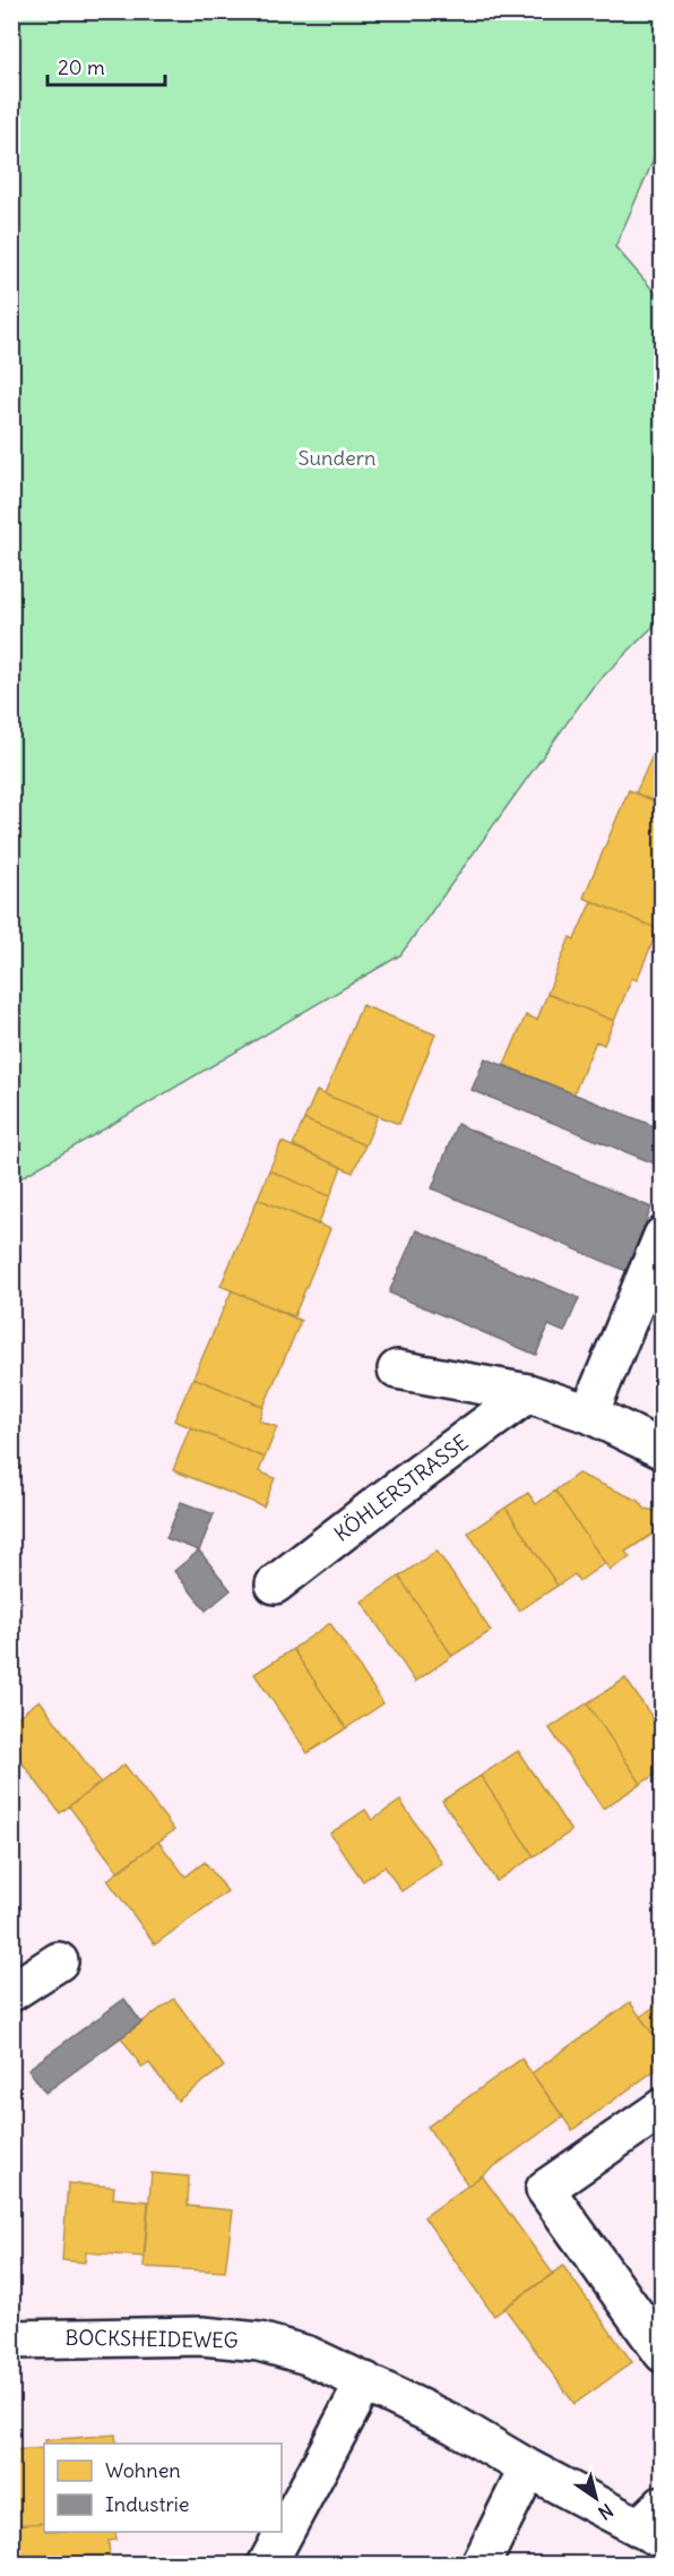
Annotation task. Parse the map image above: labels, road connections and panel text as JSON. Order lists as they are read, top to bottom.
{
  "streets": {
    "street": ["KÖHLERSTRASSE", "BOCKSHEIDEWEG"]
  },
  "parks": ["Sundern"],
  "legend": ["Wohnen", "Industrie"],
  "scale_bar": "20 m",
  "north": "bottom right"
}
